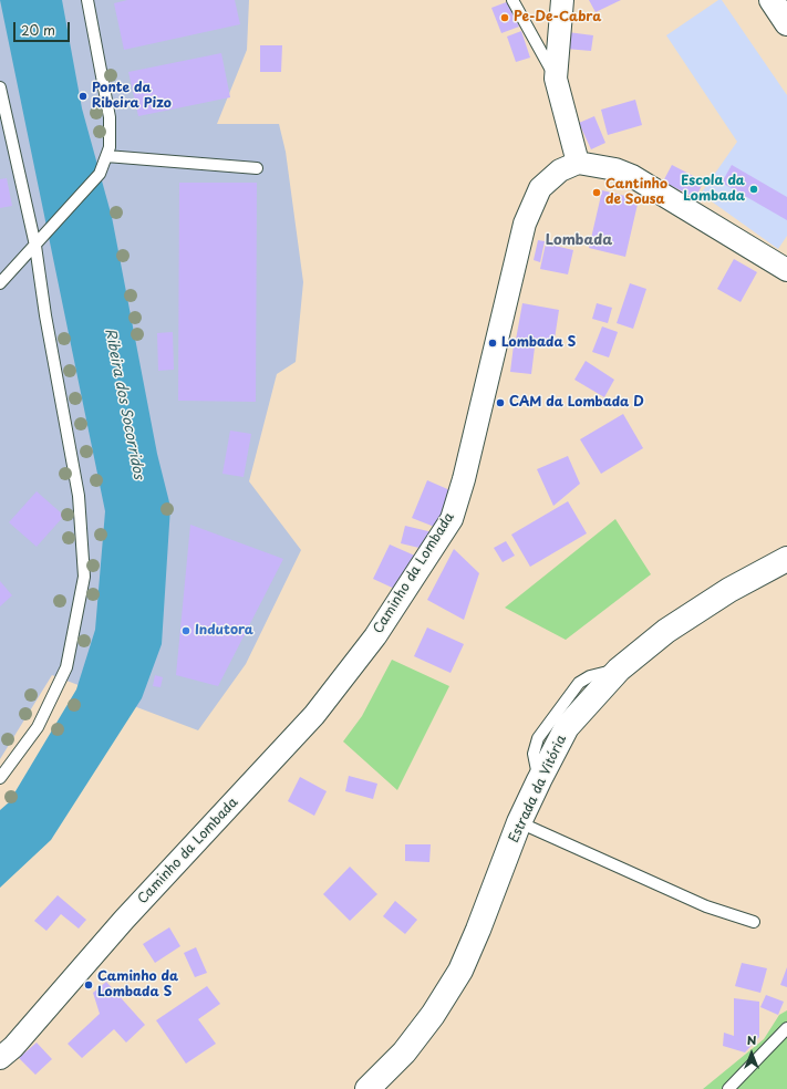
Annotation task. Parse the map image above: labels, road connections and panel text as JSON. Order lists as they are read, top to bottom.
{
  "streets": {
    "main road": ["Estrada da Vitória"],
    "street": ["Caminho da Lombada"]
  },
  "districts": ["Lombada"],
  "water": ["Ribeira dos Socorridos"],
  "places": [
    "Pe-De-Cabra",
    "Ponte da Ribeira Pizo",
    "Escola da Lombada",
    "Cantinho de Sousa",
    "Lombada S",
    "CAM da Lombada D",
    "Indutora",
    "Caminho da Lombada S"
  ],
  "scale_bar": "20 m",
  "north": "top"
}
